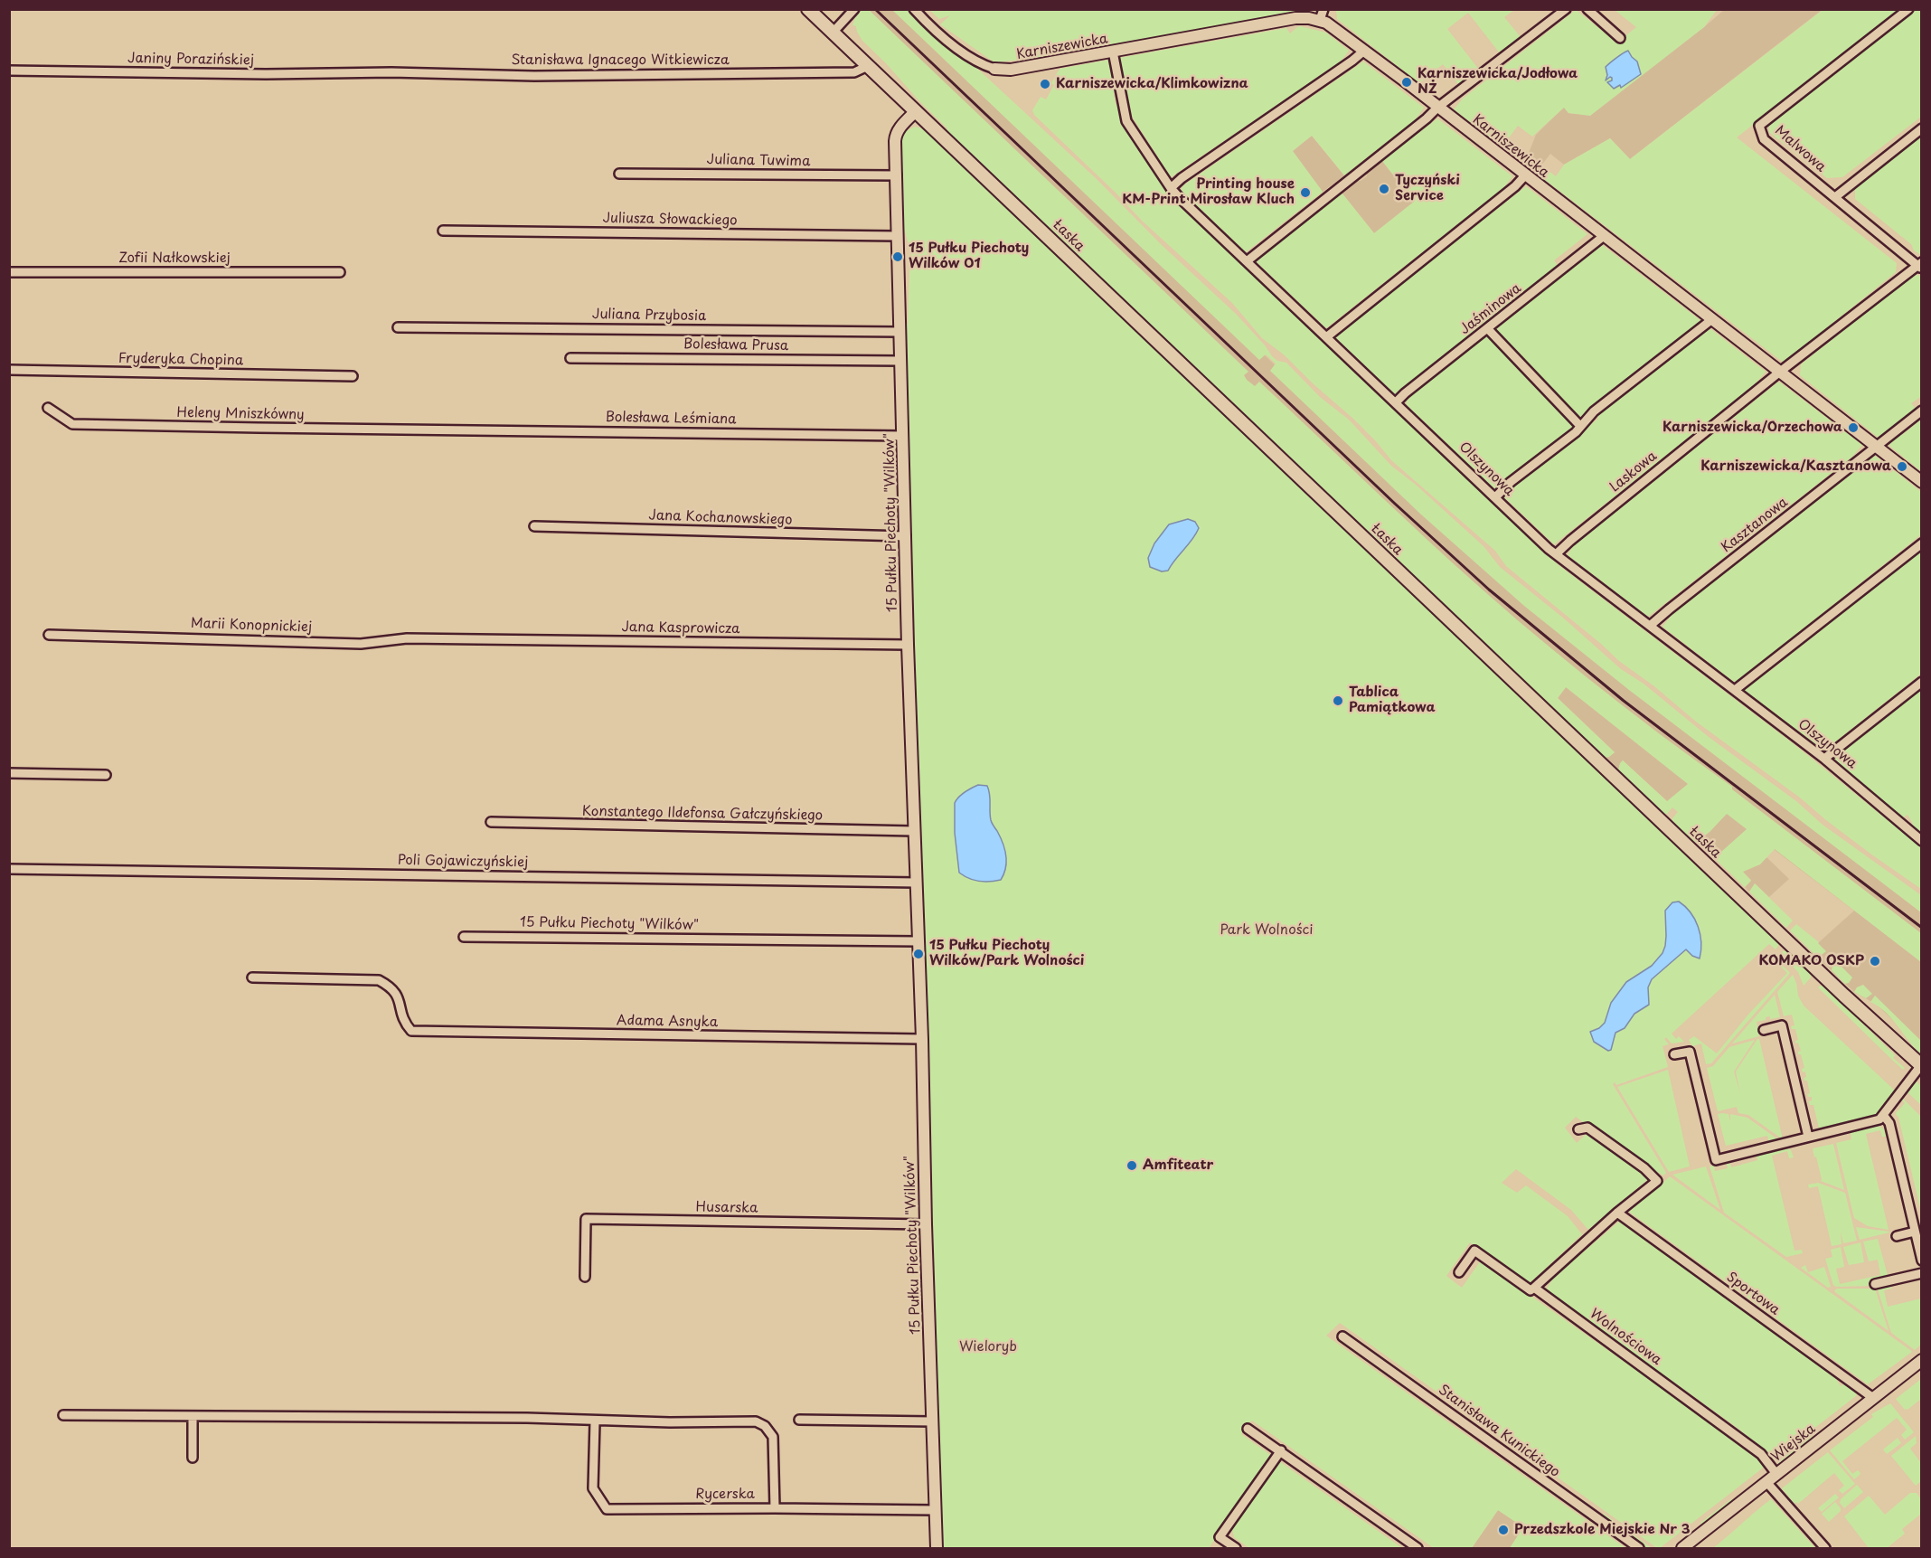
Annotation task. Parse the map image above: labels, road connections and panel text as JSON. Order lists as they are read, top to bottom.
{
  "streets": {
    "main road": ["Łaska"],
    "street": [
      "Karniszewicka",
      "Janiny Porazińskiej",
      "Stanisława Ignacego Witkiewicza",
      "Malwowa",
      "Juliana Tuwima",
      "Juliusza Słowackiego",
      "Zofii Nałkowskiej",
      "Jaśminowa",
      "Juliana Przybosia",
      "Bolesława Prusa",
      "Fryderyka Chopina",
      "Heleny Mniszkówny",
      "Bolesława Leśmiana",
      "Olszynowa",
      "Laskowa",
      "Jana Kochanowskiego",
      "15 Pułku Piechoty \"Wilków\"",
      "Kasztanowa",
      "Marii Konopnickiej",
      "Jana Kasprowicza",
      "Konstantego Ildefonsa Gałczyńskiego",
      "Poli Gojawiczyńskiej",
      "Adama Asnyka",
      "Husarska",
      "Sportowa",
      "Wolnościowa",
      "Stanisława Kunickiego",
      "Wiejska",
      "Rycerska"
    ]
  },
  "crossings": [
    ["Karniszewicka", "Jaśminowa"],
    ["Karniszewicka", "Olszynowa"],
    ["Karniszewicka", "Laskowa"],
    ["Karniszewicka", "Kasztanowa"],
    ["Janiny Porazińskiej", "Stanisława Ignacego Witkiewicza"],
    ["Stanisława Ignacego Witkiewicza", "Łaska"],
    ["Malwowa", "Laskowa"],
    ["Juliana Tuwima", "15 Pułku Piechoty \"Wilków\""],
    ["Juliusza Słowackiego", "15 Pułku Piechoty \"Wilków\""],
    ["Łaska", "15 Pułku Piechoty \"Wilków\""],
    ["Jaśminowa", "Olszynowa"],
    ["Juliana Przybosia", "15 Pułku Piechoty \"Wilków\""],
    ["Bolesława Prusa", "15 Pułku Piechoty \"Wilków\""],
    ["Heleny Mniszkówny", "Bolesława Leśmiana"],
    ["Bolesława Leśmiana", "15 Pułku Piechoty \"Wilków\""],
    ["Olszynowa", "Laskowa"],
    ["Olszynowa", "Kasztanowa"],
    ["Jana Kochanowskiego", "15 Pułku Piechoty \"Wilków\""],
    ["15 Pułku Piechoty \"Wilków\"", "Jana Kasprowicza"],
    ["15 Pułku Piechoty \"Wilków\"", "Konstantego Ildefonsa Gałczyńskiego"],
    ["15 Pułku Piechoty \"Wilków\"", "Poli Gojawiczyńskiej"],
    ["15 Pułku Piechoty \"Wilków\"", "Adama Asnyka"],
    ["15 Pułku Piechoty \"Wilków\"", "Husarska"],
    ["15 Pułku Piechoty \"Wilków\"", "Rycerska"],
    ["Marii Konopnickiej", "Jana Kasprowicza"],
    ["Sportowa", "Wiejska"],
    ["Wolnościowa", "Wiejska"]
  ],
  "parks": ["Park Wolności", "Wieloryb"],
  "places": [
    "Karniszewicka/Jodłowa NŻ",
    "Karniszewicka/Klimkowizna",
    "Tyczyński Service",
    "Printing house KM-Print Mirosław Kluch",
    "15 Pułku Piechoty Wilków 01",
    "Karniszewicka/Orzechowa",
    "Karniszewicka/Kasztanowa",
    "Tablica Pamiątkowa",
    "15 Pułku Piechoty Wilków/Park Wolności",
    "KOMAKO OSKP",
    "Amfiteatr",
    "Przedszkole Miejskie Nr 3"
  ]
}
